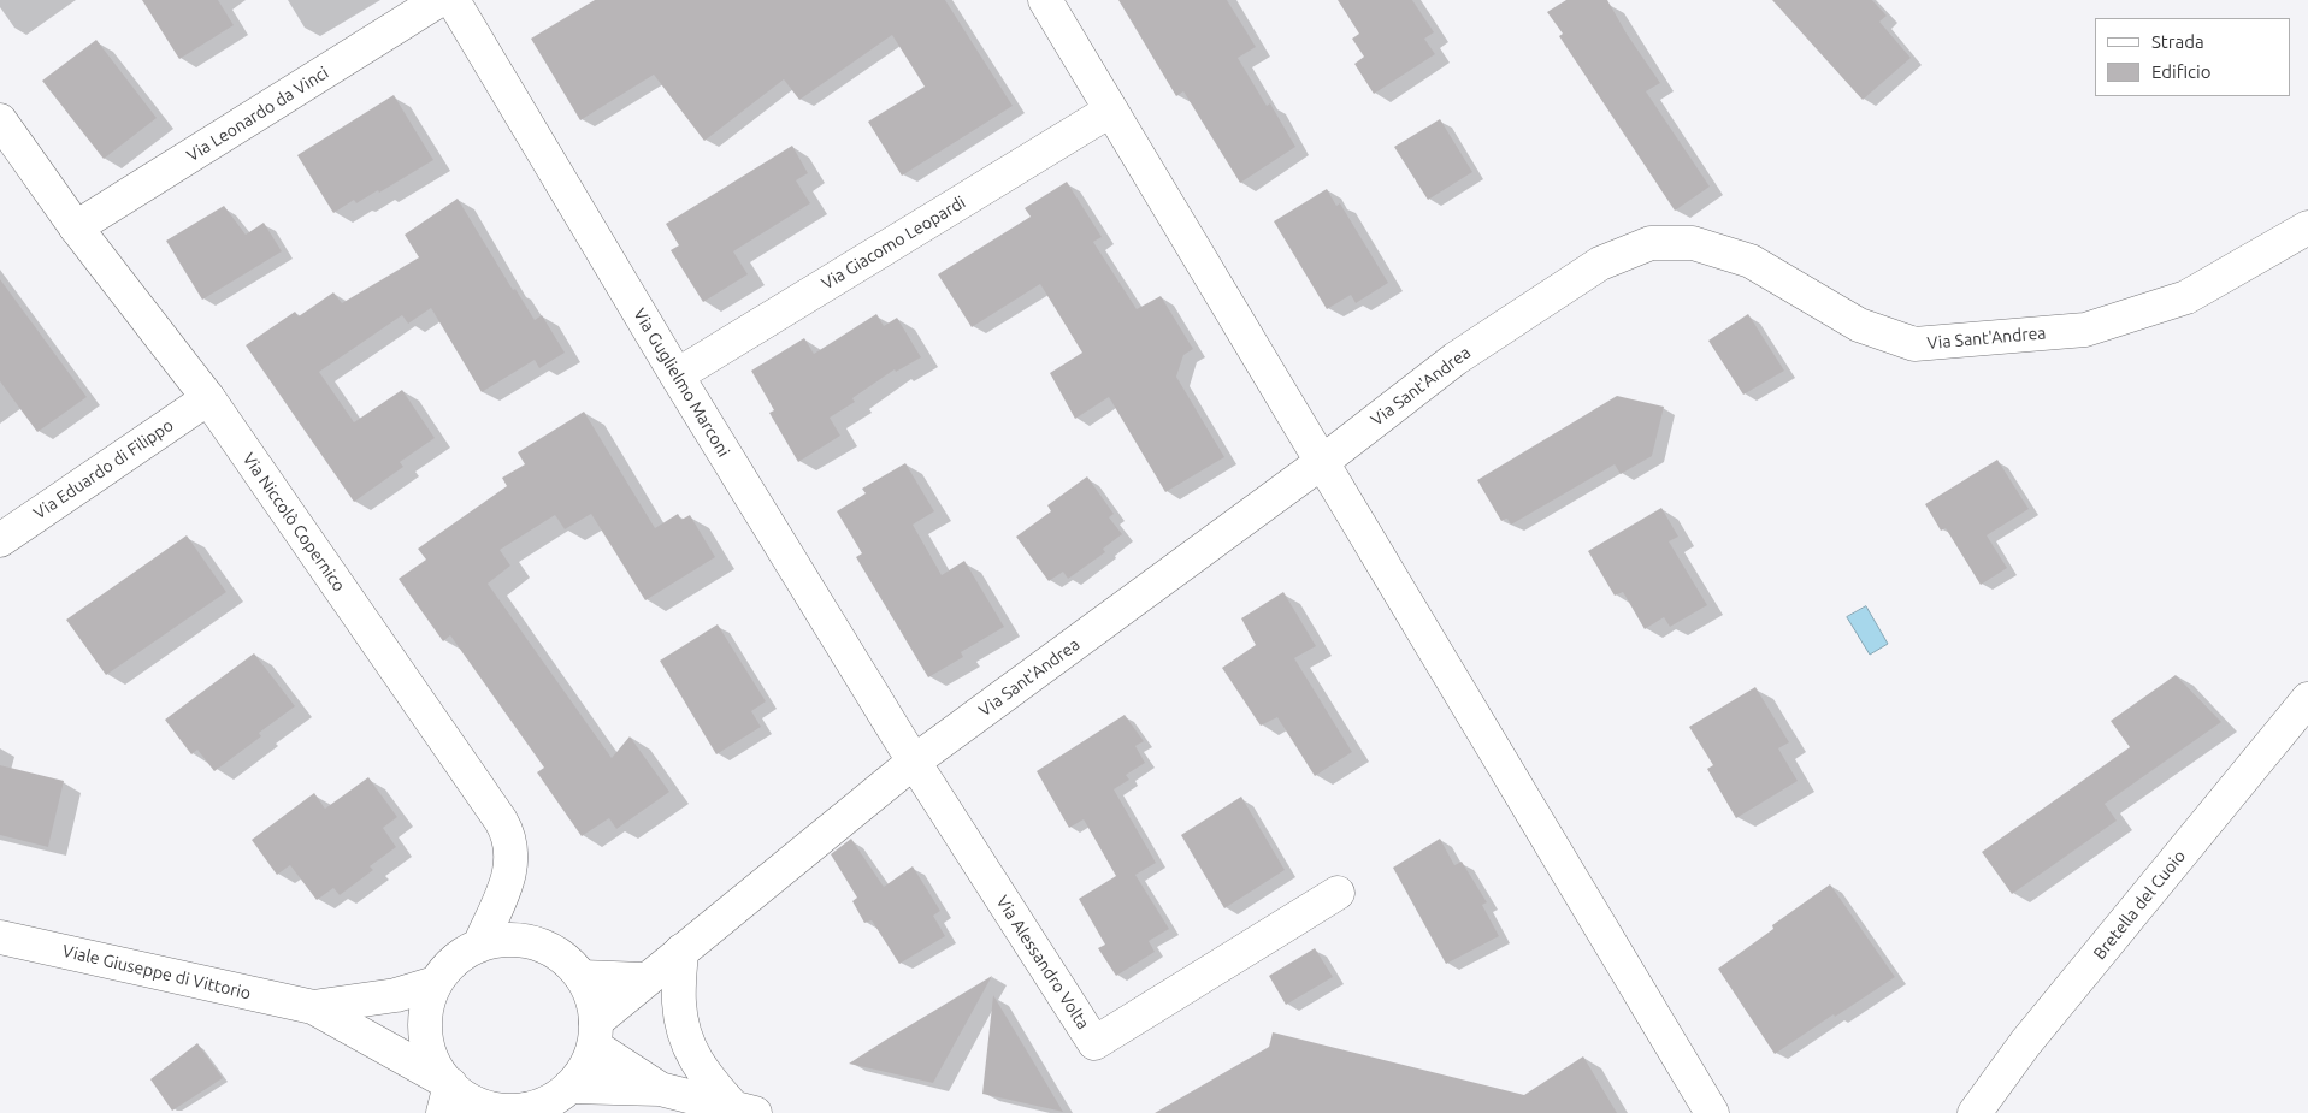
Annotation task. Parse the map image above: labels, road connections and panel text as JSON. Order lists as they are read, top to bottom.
{
  "streets": {
    "street": [
      "Via Leonardo da Vinci",
      "Via Giacomo Leopardi",
      "Via Sant'Andrea",
      "Via Guglielmo Marconi",
      "Via Eduardo di Filippo",
      "Via Niccolò Copernico",
      "Bretella del Cuoio",
      "Via Alessandro Volta",
      "Viale Giuseppe di Vittorio"
    ]
  },
  "crossings": [
    ["Via Leonardo da Vinci", "Via Niccolò Copernico"],
    ["Via Giacomo Leopardi", "Via Guglielmo Marconi"],
    ["Via Sant'Andrea", "Via Guglielmo Marconi"],
    ["Via Sant'Andrea", "Via Niccolò Copernico"],
    ["Via Sant'Andrea", "Via Alessandro Volta"],
    ["Via Sant'Andrea", "Viale Giuseppe di Vittorio"],
    ["Via Guglielmo Marconi", "Via Alessandro Volta"],
    ["Via Eduardo di Filippo", "Via Niccolò Copernico"],
    ["Via Niccolò Copernico", "Viale Giuseppe di Vittorio"]
  ],
  "legend": ["Strada", "Edificio"]
}
